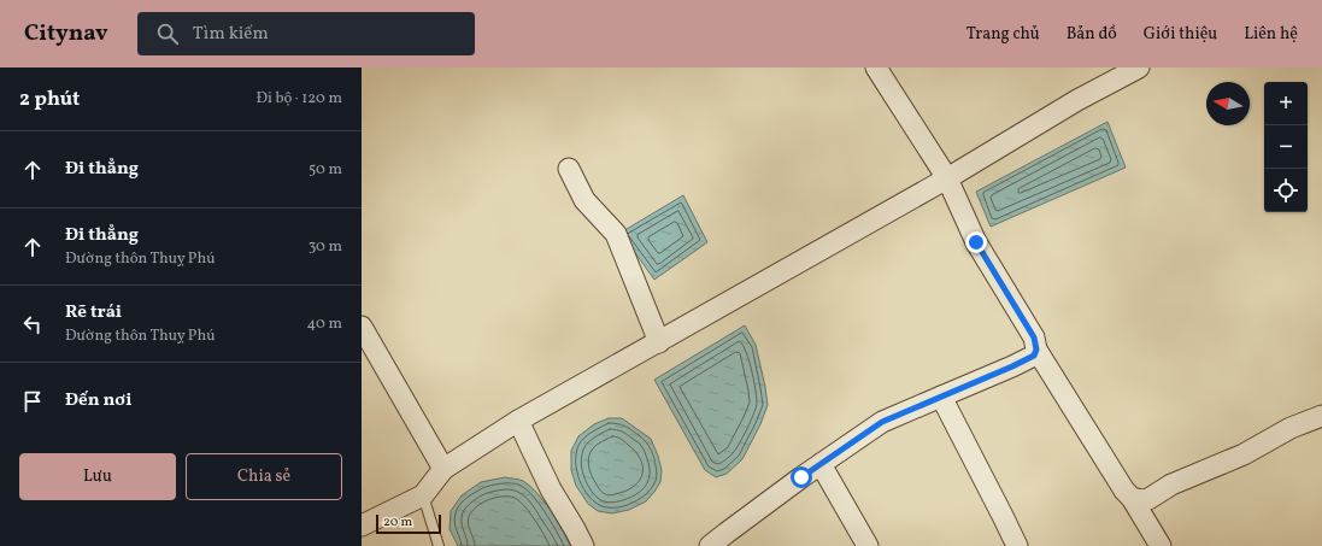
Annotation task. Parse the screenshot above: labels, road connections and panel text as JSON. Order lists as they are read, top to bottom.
{
  "scale_bar": "20 m",
  "north": "left",
  "page": {
    "header": "Citynav",
    "search": "Tìm kiếm",
    "nav": [
      "Trang chủ",
      "Bản đồ",
      "Giới thiệu",
      "Liên hệ"
    ],
    "heading": ["2 phút", "Đi bộ · 120 m"],
    "map_buttons": ["+", "−"],
    "list": [
      ["Đi thẳng", "50 m"],
      ["Đi thẳng", "Đường thôn Thuỵ Phú", "30 m"],
      ["Rẽ trái", "Đường thôn Thuỵ Phú", "40 m"],
      "Đến nơi"
    ],
    "buttons": ["Lưu", "Chia sẻ"],
    "scale": "20 m"
  }
}
